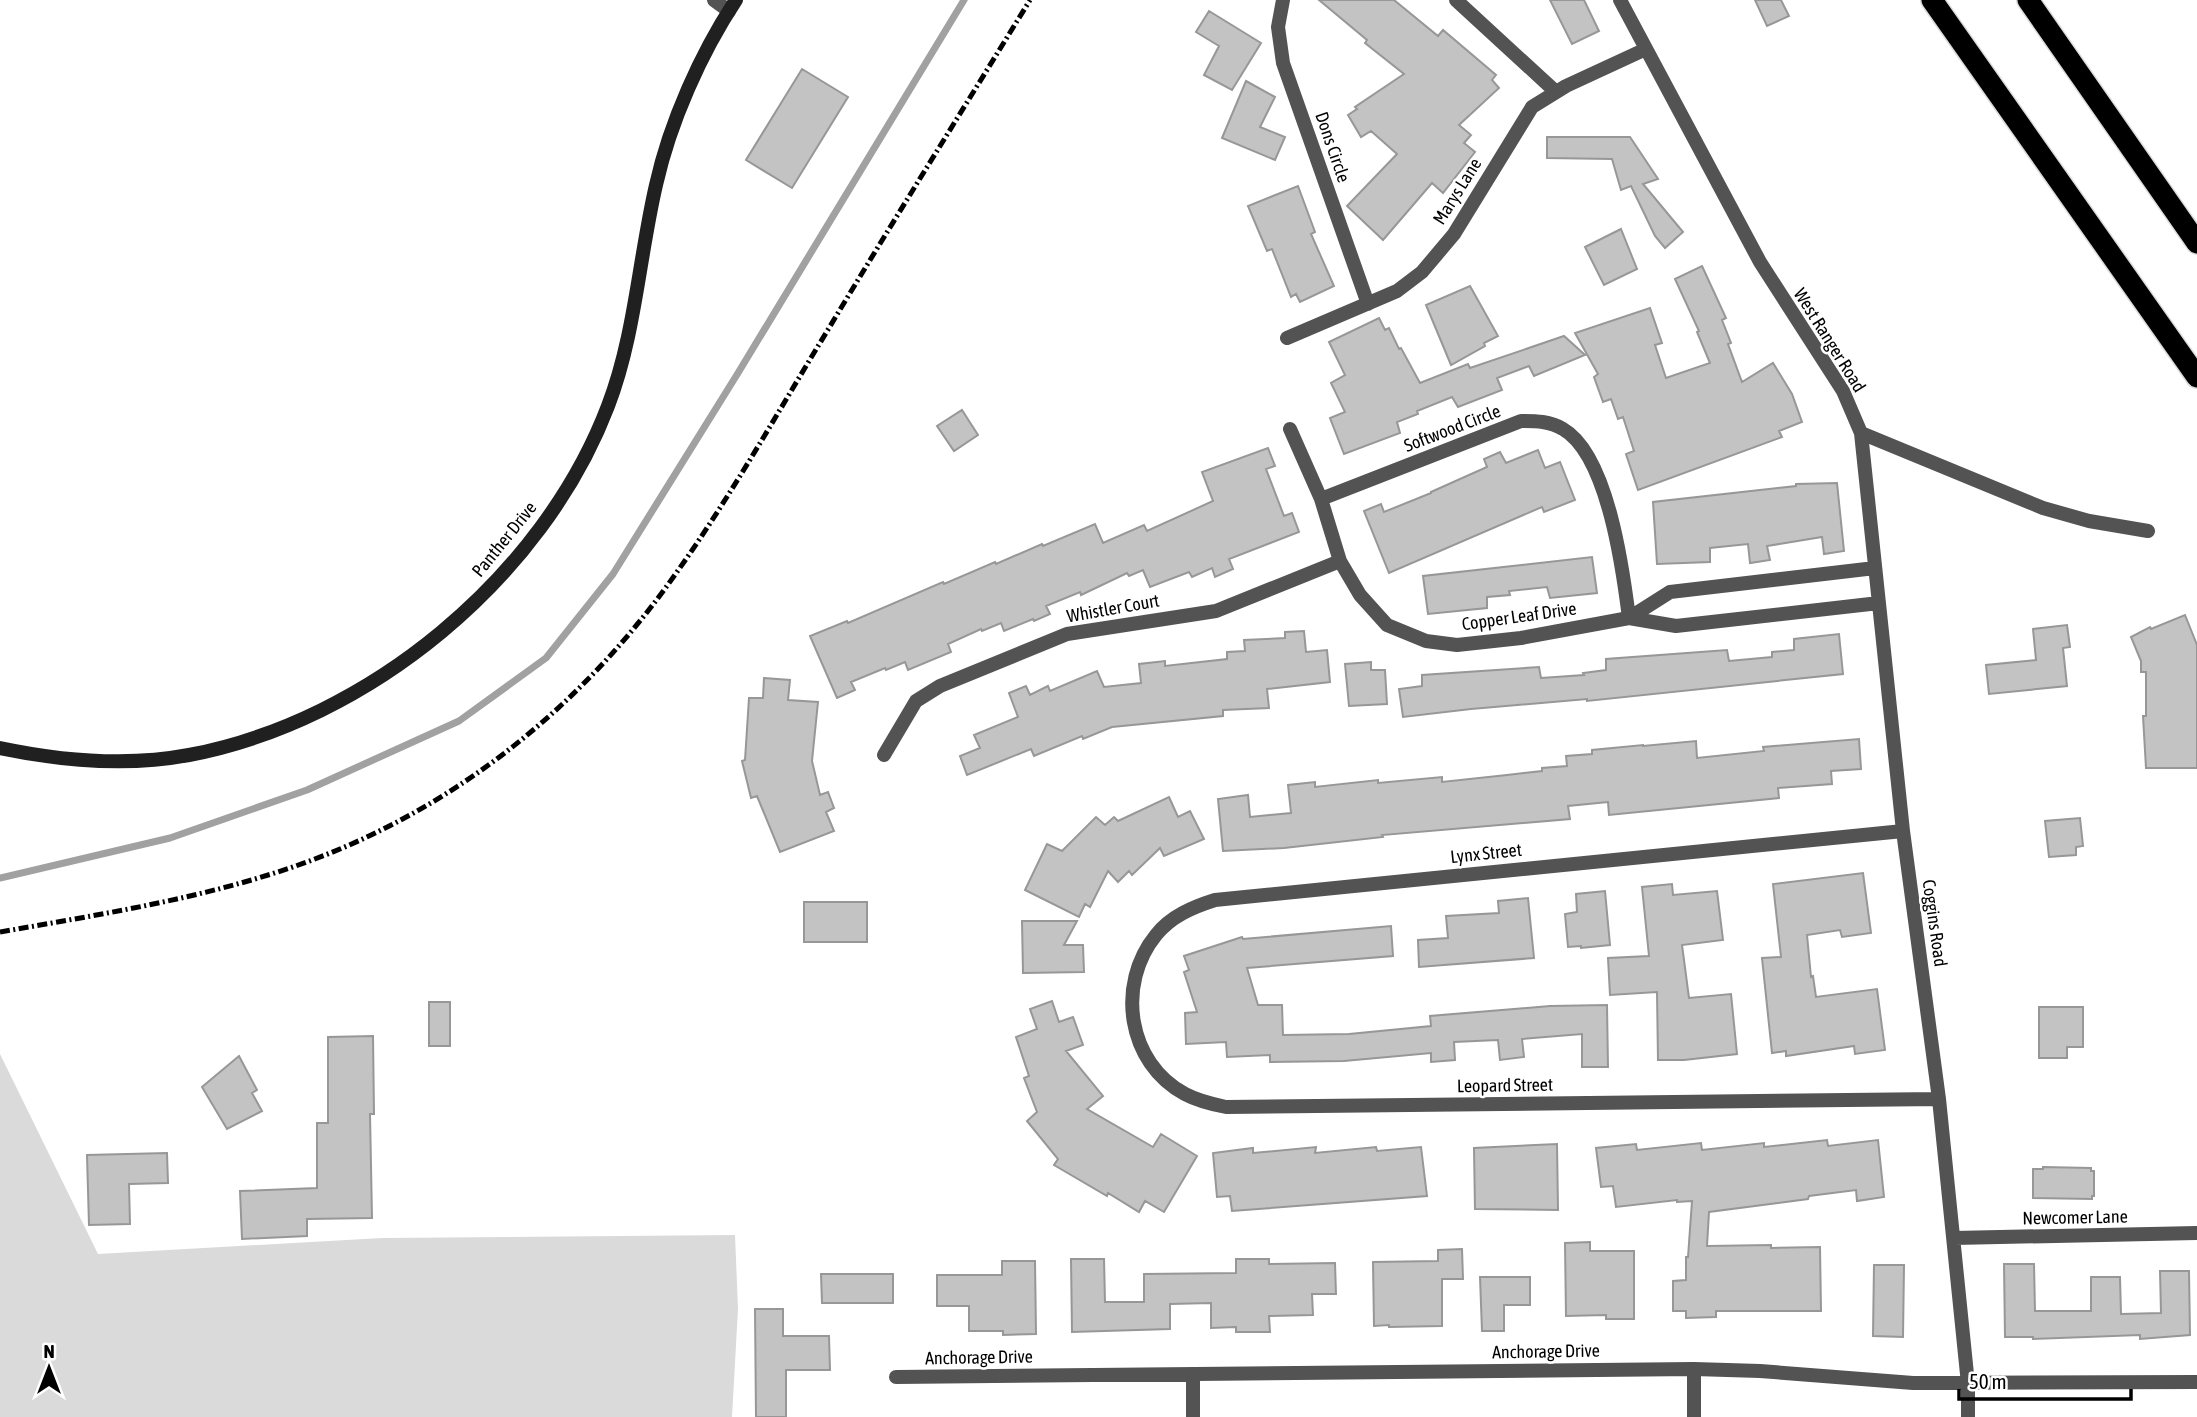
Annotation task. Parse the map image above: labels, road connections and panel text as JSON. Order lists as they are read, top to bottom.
{
  "streets": {
    "street": [
      "Dons Circle",
      "Marys Lane",
      "West Ranger Road",
      "Softwood Circle",
      "Panther Drive",
      "Whistler Court",
      "Copper Leaf Drive",
      "Lynx Street",
      "Coggins Road",
      "Leopard Street",
      "Newcomer Lane",
      "Anchorage Drive"
    ]
  },
  "crossings": [
    ["Dons Circle", "Marys Lane"],
    ["Marys Lane", "West Ranger Road"],
    ["West Ranger Road", "Coggins Road"],
    ["Softwood Circle", "Copper Leaf Drive"],
    ["Whistler Court", "Copper Leaf Drive"],
    ["Copper Leaf Drive", "Coggins Road"],
    ["Lynx Street", "Coggins Road"],
    ["Lynx Street", "Leopard Street"],
    ["Coggins Road", "Leopard Street"],
    ["Coggins Road", "Newcomer Lane"],
    ["Coggins Road", "Anchorage Drive"]
  ],
  "scale_bar": "50 m",
  "north": "top"
}
